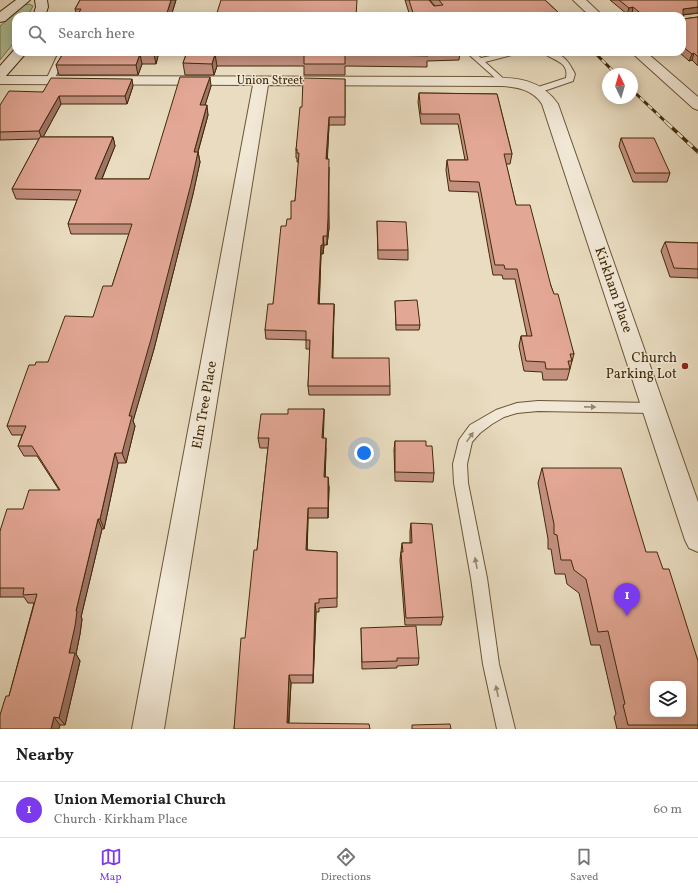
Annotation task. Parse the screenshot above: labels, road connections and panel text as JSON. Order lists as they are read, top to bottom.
{
  "streets": {
    "street": ["Union Street", "Kirkham Place", "Elm Tree Place"]
  },
  "crossings": [
    ["Union Street", "Kirkham Place"],
    ["Union Street", "Elm Tree Place"]
  ],
  "places": ["Church Parking Lot"],
  "north": "top",
  "page": {
    "search": "Search here",
    "pins": "1",
    "heading": "Nearby",
    "list": [
      {
        "mark": "1",
        "name": "Union Memorial Church",
        "note": "Church · Kirkham Place",
        "value": "60 m"
      }
    ],
    "nav": ["Map", "Directions", "Saved"]
  }
}
